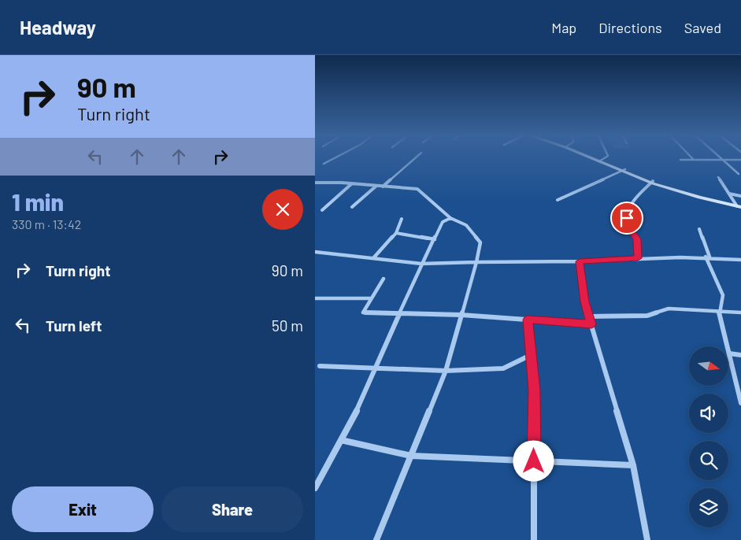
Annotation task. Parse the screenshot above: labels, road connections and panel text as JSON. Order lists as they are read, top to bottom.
{
  "north": "right",
  "page": {
    "header": "Headway",
    "nav": ["Map", "Directions", "Saved"],
    "turn": ["90 m", "Turn right"],
    "heading": ["1 min", "330 m · 13:42"],
    "list": [
      {
        "name": "Turn right",
        "value": "90 m"
      },
      {
        "name": "Turn left",
        "value": "50 m"
      }
    ],
    "buttons": ["Exit", "Share"]
  }
}
